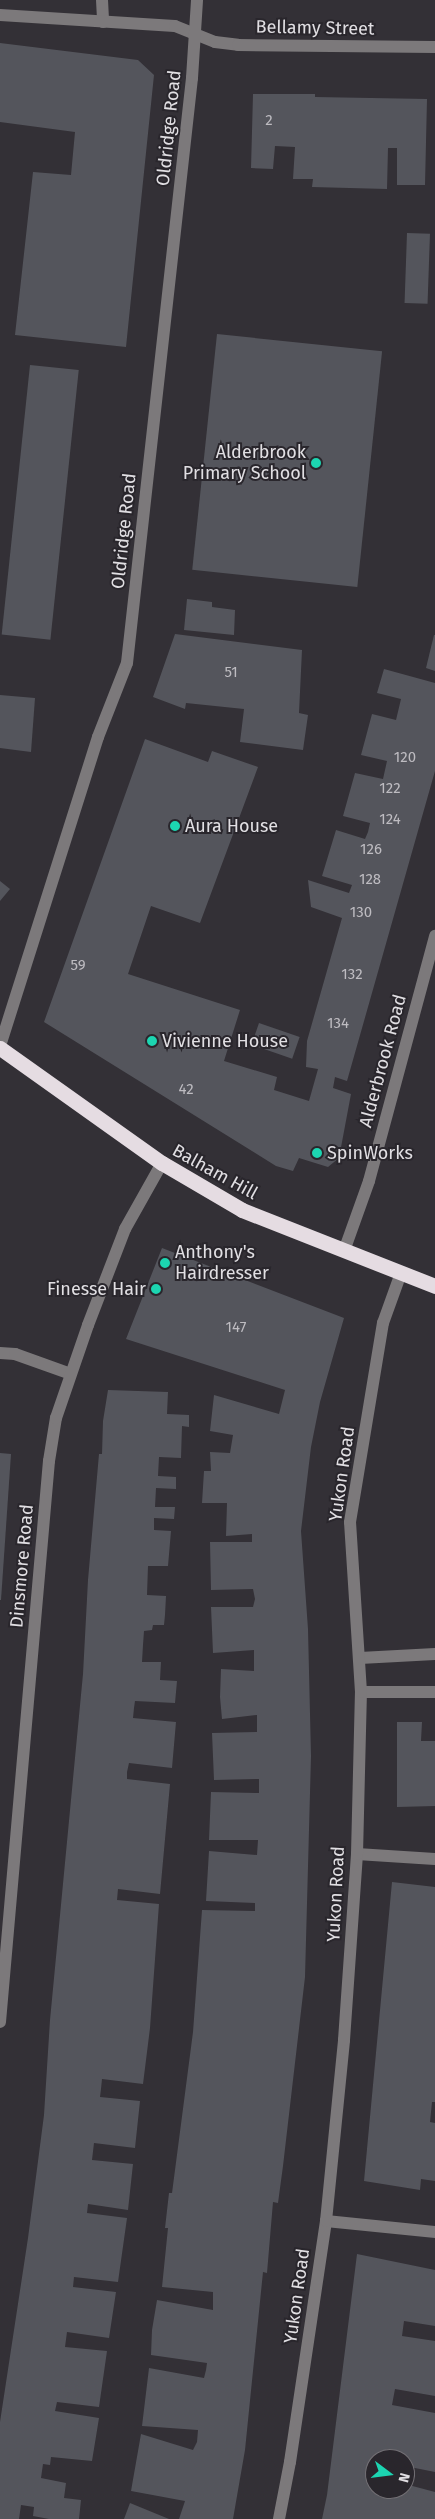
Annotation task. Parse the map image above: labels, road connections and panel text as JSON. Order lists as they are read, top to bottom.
{
  "streets": {
    "highway": ["Balham Hill"],
    "street": [
      "Bellamy Street",
      "Oldridge Road",
      "Alderbrook Road",
      "Yukon Road",
      "Dinsmore Road"
    ]
  },
  "crossings": [
    ["Bellamy Street", "Oldridge Road"],
    ["Oldridge Road", "Balham Hill"],
    ["Alderbrook Road", "Balham Hill"],
    ["Balham Hill", "Yukon Road"],
    ["Balham Hill", "Dinsmore Road"]
  ],
  "places": [
    "Alderbrook Primary School",
    "Aura House",
    "Vivienne House",
    "SpinWorks",
    "Anthony's Hairdresser",
    "Finesse Hair"
  ],
  "house_numbers": [
    "2",
    "51",
    "120",
    "122",
    "124",
    "126",
    "128",
    "130",
    "59",
    "132",
    "134",
    "42",
    "147"
  ],
  "north": "right"
}
